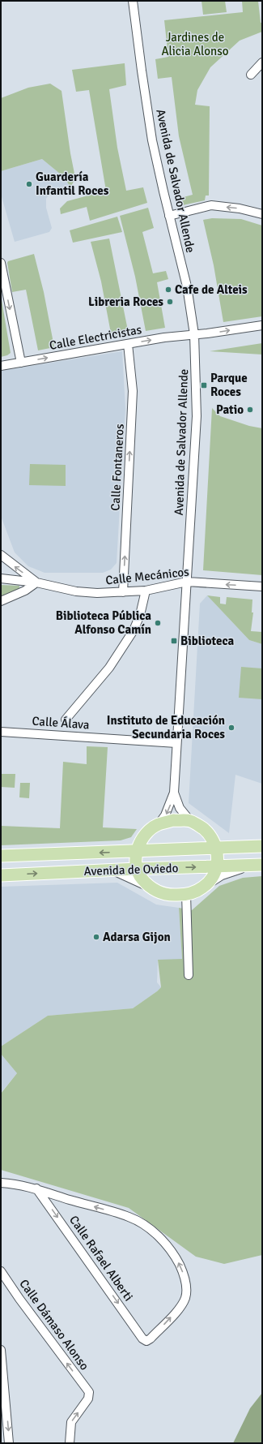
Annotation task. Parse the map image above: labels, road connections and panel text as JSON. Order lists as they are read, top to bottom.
{
  "streets": {
    "main road": ["Avenida de Oviedo"],
    "street": [
      "Avenida de Salvador Allende",
      "Calle Electricistas",
      "Calle Fontaneros",
      "Calle Mecánicos",
      "Calle Álava",
      "Calle Rafael Alberti",
      "Calle Dámaso Alonso"
    ]
  },
  "crossings": [
    ["Avenida de Salvador Allende", "Calle Electricistas"],
    ["Avenida de Salvador Allende", "Calle Mecánicos"],
    ["Avenida de Salvador Allende", "Calle Álava"],
    ["Calle Electricistas", "Calle Fontaneros"],
    ["Calle Fontaneros", "Calle Mecánicos"]
  ],
  "one_way": ["Calle Electricistas", "Calle Fontaneros"],
  "parks": ["Jardines de Alicia Alonso"],
  "places": {
    "other": [
      "Guardería Infantil Roces",
      "Cafe de Alteis",
      "Libreria Roces",
      "Patio",
      "Biblioteca Pública Alfonso Camín",
      "Instituto de Educación Secundaria Roces",
      "Adarsa Gijon"
    ],
    "transit": ["Parque Roces", "Biblioteca"]
  }
}
